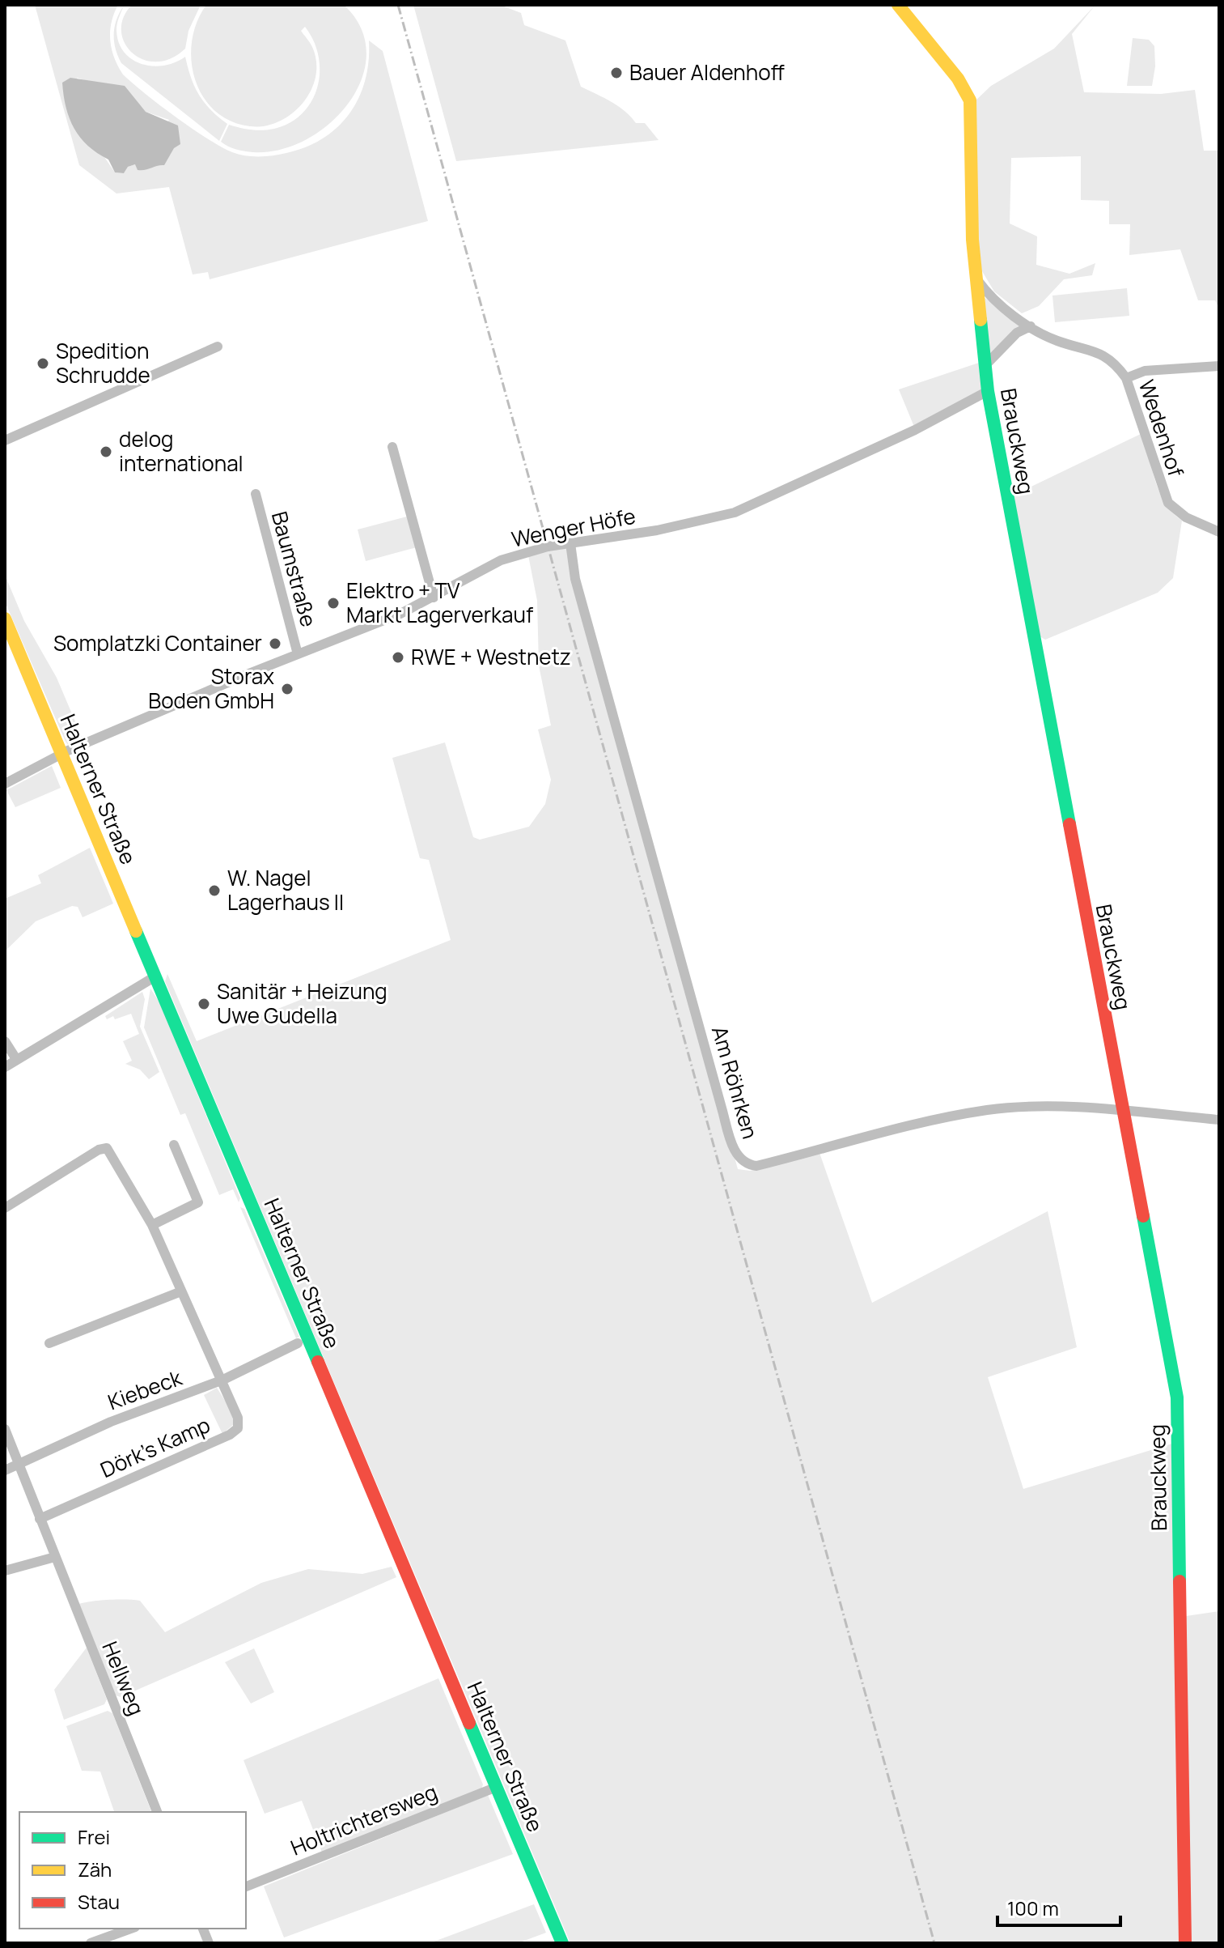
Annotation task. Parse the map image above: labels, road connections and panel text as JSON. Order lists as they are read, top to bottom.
{
  "streets": {
    "street": [
      "Wedenhof",
      "Brauckweg",
      "Wenger Höfe",
      "Baumstraße",
      "Halterner Straße",
      "Am Röhrken",
      "Kiebeck",
      "Dörk's Kamp",
      "Hellweg",
      "Holtrichtersweg"
    ]
  },
  "crossings": [
    ["Wedenhof", "Brauckweg"],
    ["Brauckweg", "Wenger Höfe"],
    ["Brauckweg", "Am Röhrken"],
    ["Wenger Höfe", "Baumstraße"],
    ["Wenger Höfe", "Halterner Straße"],
    ["Wenger Höfe", "Am Röhrken"],
    ["Halterner Straße", "Holtrichtersweg"],
    ["Kiebeck", "Dörk's Kamp"],
    ["Kiebeck", "Hellweg"],
    ["Dörk's Kamp", "Hellweg"]
  ],
  "places": [
    "Bauer Aldenhoff",
    "Spedition Schrudde",
    "delog international",
    "Elektro + TV Markt Lagerverkauf",
    "Somplatzki Container",
    "RWE + Westnetz",
    "Storax Boden GmbH",
    "W. Nagel Lagerhaus II",
    "Sanitär + Heizung Uwe Gudella"
  ],
  "legend": ["Frei", "Zäh", "Stau"],
  "scale_bar": "100 m"
}
